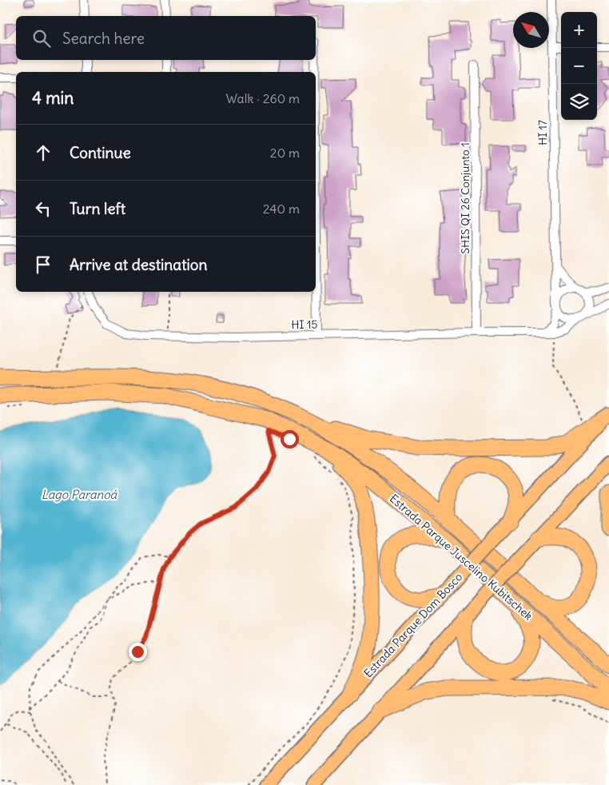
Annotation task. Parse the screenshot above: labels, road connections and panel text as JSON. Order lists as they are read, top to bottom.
{
  "streets": {
    "highway": ["Estrada Parque Juscelino Kubitschek"],
    "main road": ["Estrada Parque Dom Bosco"],
    "street": ["HI 17", "SHIS QI 26 Conjunto 1", "HI 15"]
  },
  "crossings": [
    ["SHIS QI 26 Conjunto 1", "HI 15"]
  ],
  "water": ["Lago Paranoá"],
  "north": "top left",
  "page": {
    "map_buttons": ["+", "−"],
    "search": "Search here",
    "heading": ["4 min", "Walk · 260 m"],
    "list": [
      ["Continue", "20 m"],
      ["Turn left", "240 m"],
      "Arrive at destination"
    ]
  }
}
